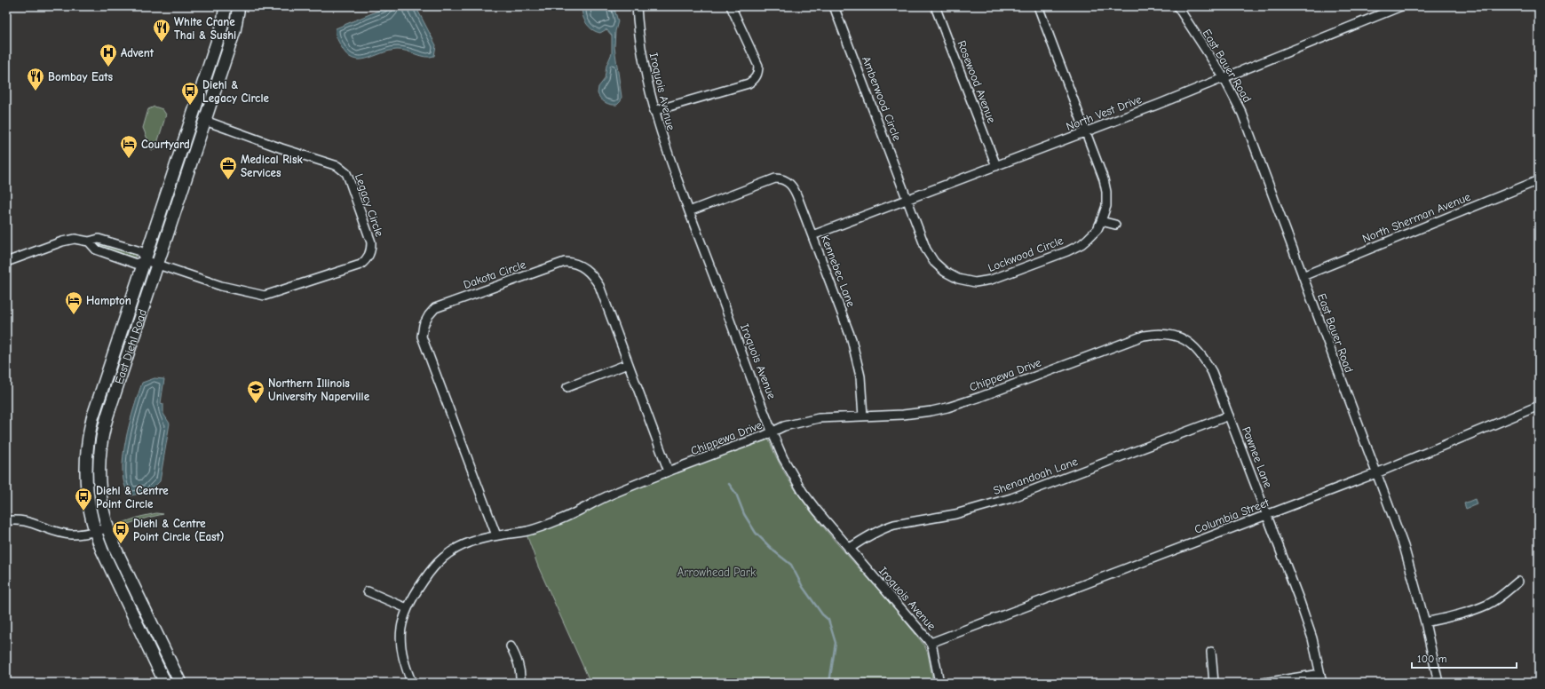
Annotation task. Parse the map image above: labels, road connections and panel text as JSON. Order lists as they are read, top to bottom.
{
  "streets": {
    "street": [
      "East Bauer Road",
      "Rosewood Avenue",
      "Iroquois Avenue",
      "Amberwood Circle",
      "North Vest Drive",
      "Legacy Circle",
      "North Sherman Avenue",
      "Lockwood Circle",
      "Kennebec Lane",
      "Dakota Circle",
      "East Diehl Road",
      "Chippewa Drive",
      "Pawnee Lane",
      "Shenandoah Lane",
      "Columbia Street"
    ]
  },
  "crossings": [
    ["East Bauer Road", "North Vest Drive"],
    ["East Bauer Road", "North Sherman Avenue"],
    ["East Bauer Road", "Columbia Street"],
    ["Rosewood Avenue", "North Vest Drive"],
    ["Iroquois Avenue", "Kennebec Lane"],
    ["Iroquois Avenue", "Chippewa Drive"],
    ["Iroquois Avenue", "Shenandoah Lane"],
    ["Iroquois Avenue", "Columbia Street"],
    ["Amberwood Circle", "North Vest Drive"],
    ["Amberwood Circle", "Lockwood Circle"],
    ["North Vest Drive", "Lockwood Circle"],
    ["North Vest Drive", "Kennebec Lane"],
    ["Legacy Circle", "East Diehl Road"],
    ["Kennebec Lane", "Chippewa Drive"],
    ["Dakota Circle", "Chippewa Drive"],
    ["Chippewa Drive", "Pawnee Lane"],
    ["Pawnee Lane", "Shenandoah Lane"],
    ["Pawnee Lane", "Columbia Street"]
  ],
  "parks": ["Arrowhead Park"],
  "places": {
    "restaurant": ["White Crane Thai & Sushi", "Bombay Eats"],
    "hospital": ["Advent"],
    "bus stop": ["Diehl & Legacy Circle", "Diehl & Centre Point Circle", "Diehl & Centre Point Circle (East)"],
    "hotel": ["Courtyard", "Hampton"],
    "office": ["Medical Risk Services"],
    "school or university": ["Northern Illinois University Naperville"]
  },
  "scale_bar": "100 m"
}
